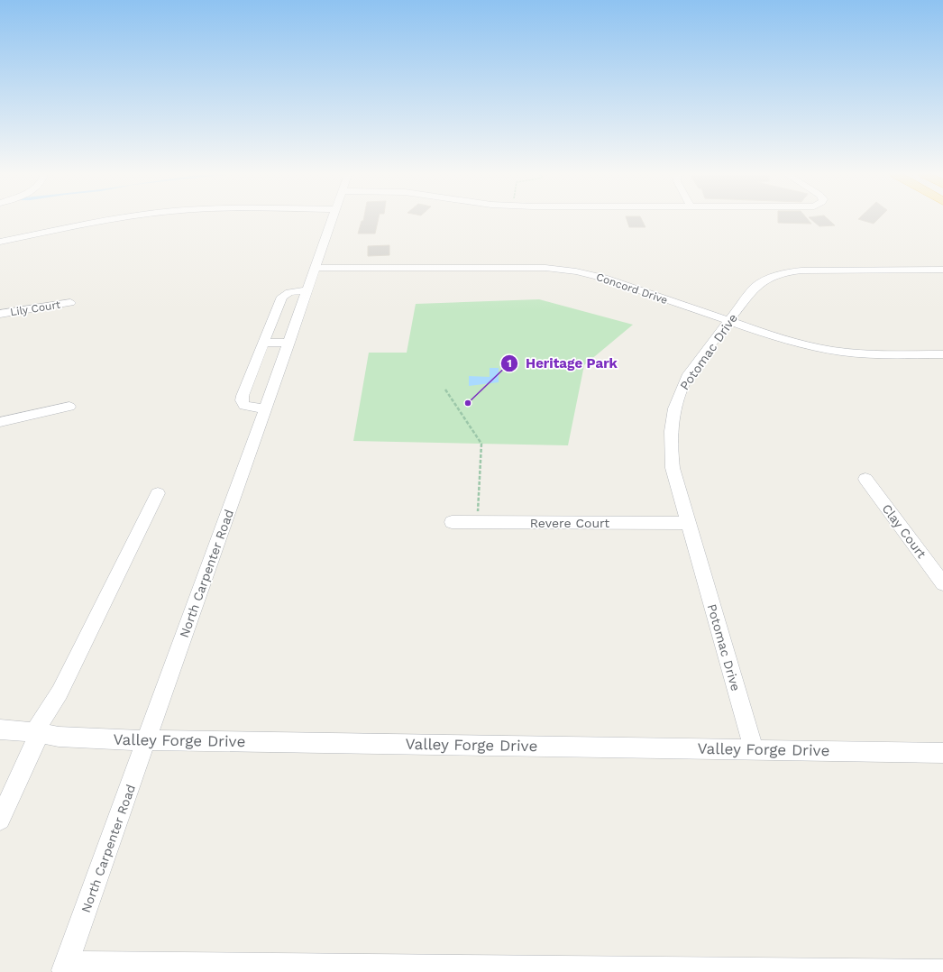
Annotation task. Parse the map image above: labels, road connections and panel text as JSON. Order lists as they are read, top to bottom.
{
  "streets": {
    "street": [
      "Concord Drive",
      "Lily Court",
      "Potomac Drive",
      "Revere Court",
      "Clay Court",
      "North Carpenter Road",
      "Valley Forge Drive"
    ]
  },
  "crossings": [
    ["Concord Drive", "Potomac Drive"],
    ["Concord Drive", "North Carpenter Road"],
    ["Potomac Drive", "Revere Court"],
    ["Potomac Drive", "Valley Forge Drive"],
    ["North Carpenter Road", "Valley Forge Drive"]
  ],
  "places": ["Heritage Park"]
}
